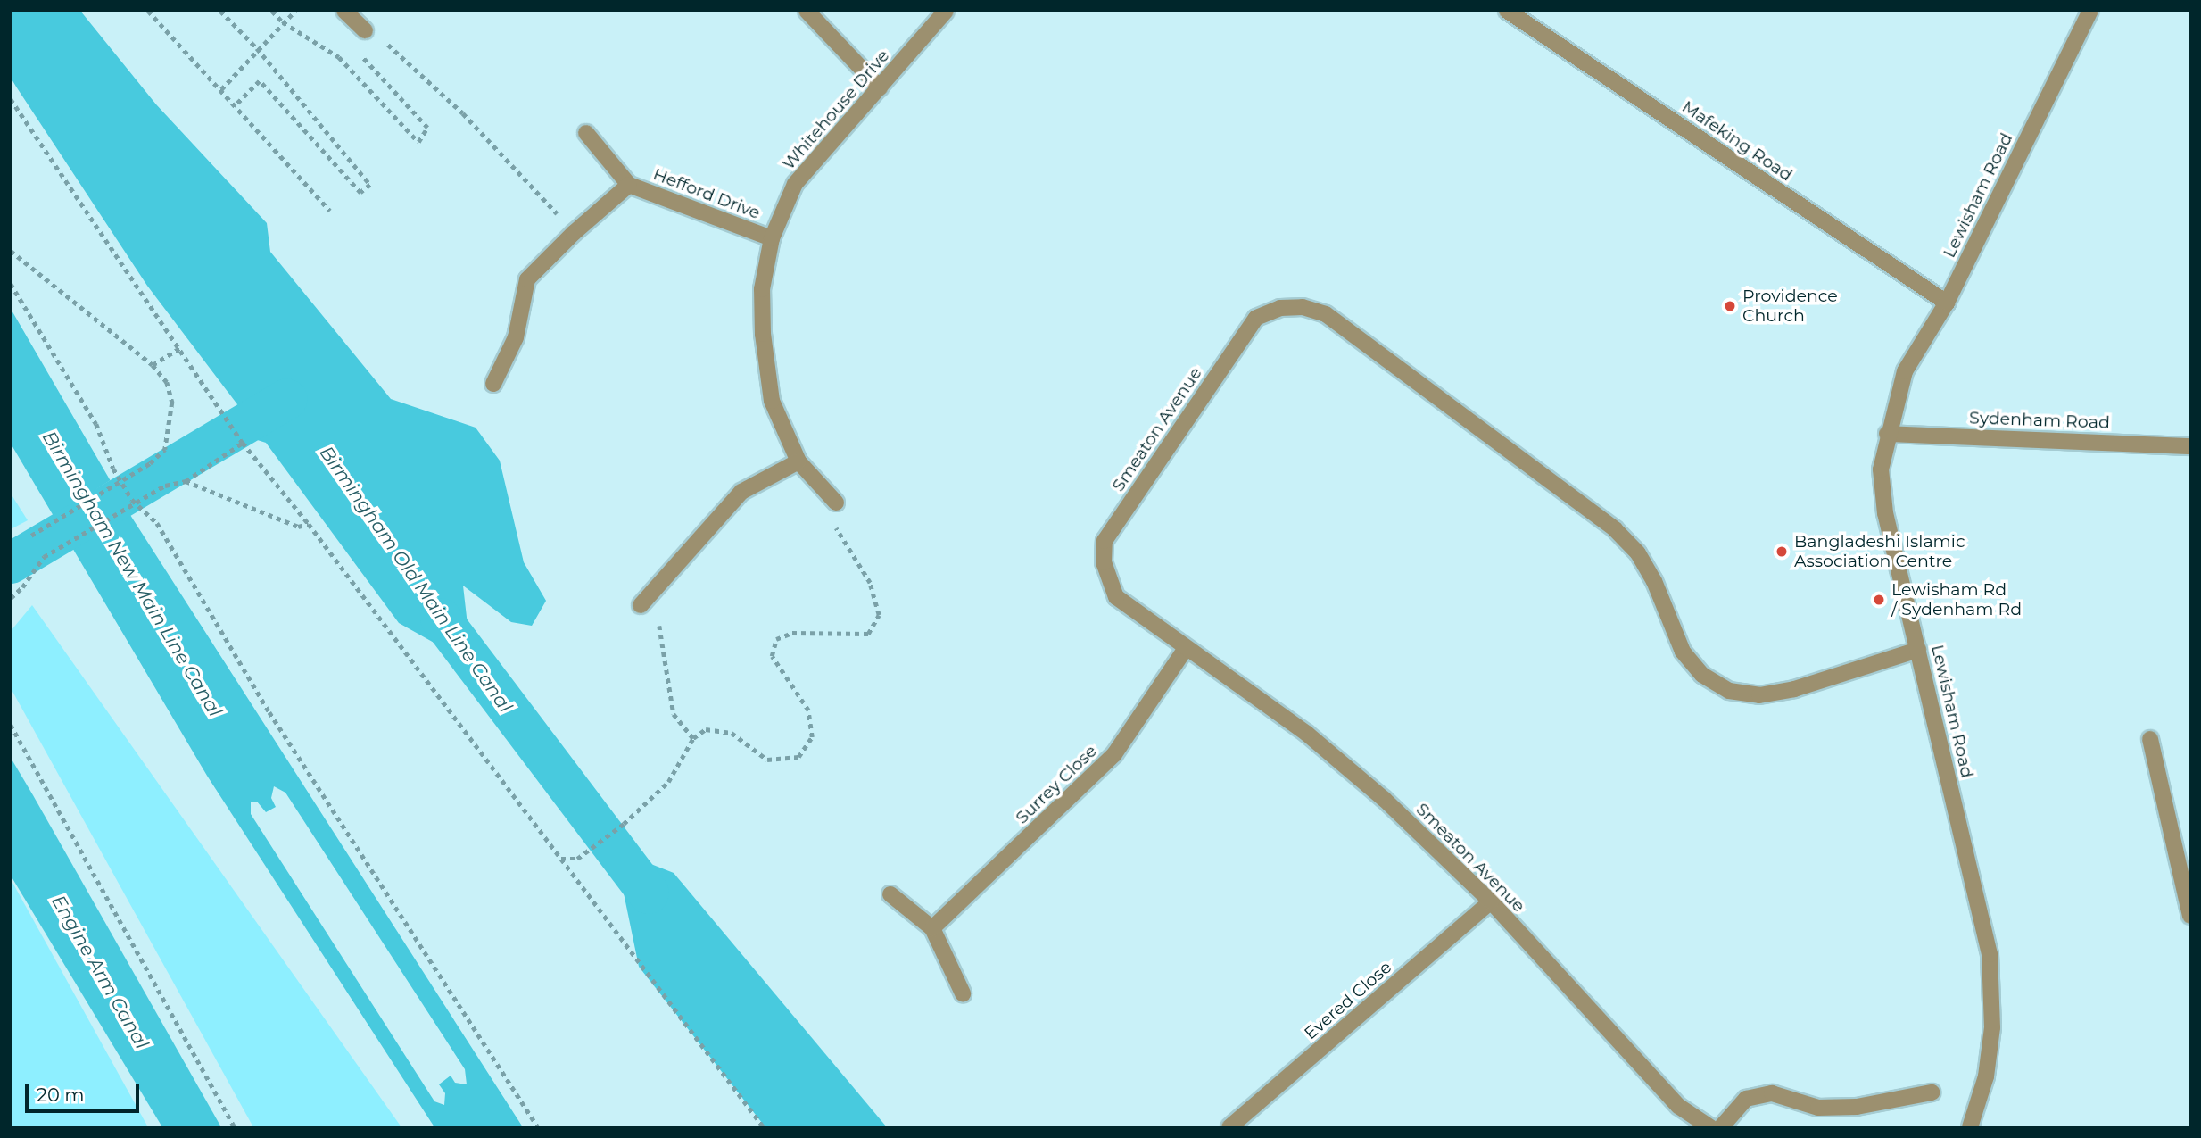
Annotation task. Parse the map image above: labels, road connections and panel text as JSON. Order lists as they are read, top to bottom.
{
  "streets": {
    "street": [
      "Whitehouse Drive",
      "Mafeking Road",
      "Hefford Drive",
      "Lewisham Road",
      "Sydenham Road",
      "Smeaton Avenue",
      "Surrey Close",
      "Evered Close"
    ]
  },
  "crossings": [
    ["Whitehouse Drive", "Hefford Drive"],
    ["Mafeking Road", "Lewisham Road"],
    ["Lewisham Road", "Sydenham Road"],
    ["Lewisham Road", "Smeaton Avenue"],
    ["Smeaton Avenue", "Surrey Close"],
    ["Smeaton Avenue", "Evered Close"]
  ],
  "water": ["Birmingham New Main Line Canal", "Birmingham Old Main Line Canal", "Engine Arm Canal"],
  "places": ["Providence Church", "Bangladeshi Islamic Association Centre", "Lewisham Rd / Sydenham Rd"],
  "scale_bar": "20 m"
}
